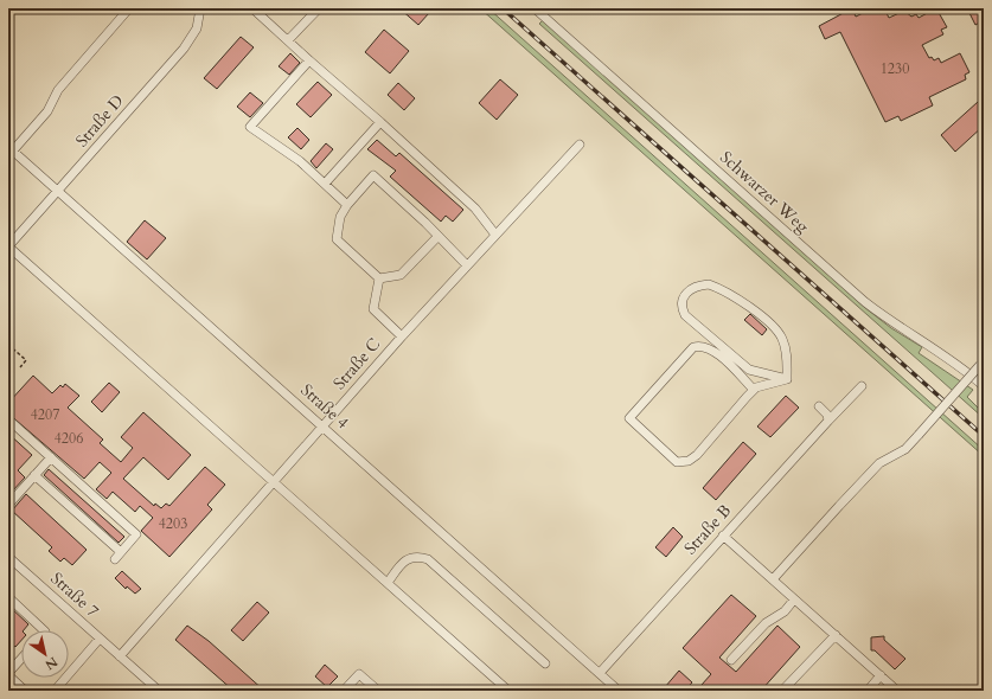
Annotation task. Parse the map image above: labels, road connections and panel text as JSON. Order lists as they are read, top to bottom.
{
  "streets": {
    "street": [
      "Straße D",
      "Schwarzer Weg",
      "Straße C",
      "Straße 4",
      "Straße B",
      "Straße 7"
    ]
  },
  "crossings": [
    ["Straße D", "Straße 4"],
    ["Straße C", "Straße 4"],
    ["Straße C", "Straße 7"],
    ["Straße 4", "Straße B"]
  ],
  "house_numbers": [
    "1230",
    "4207",
    "4206",
    "4203"
  ],
  "north": "bottom right"
}
